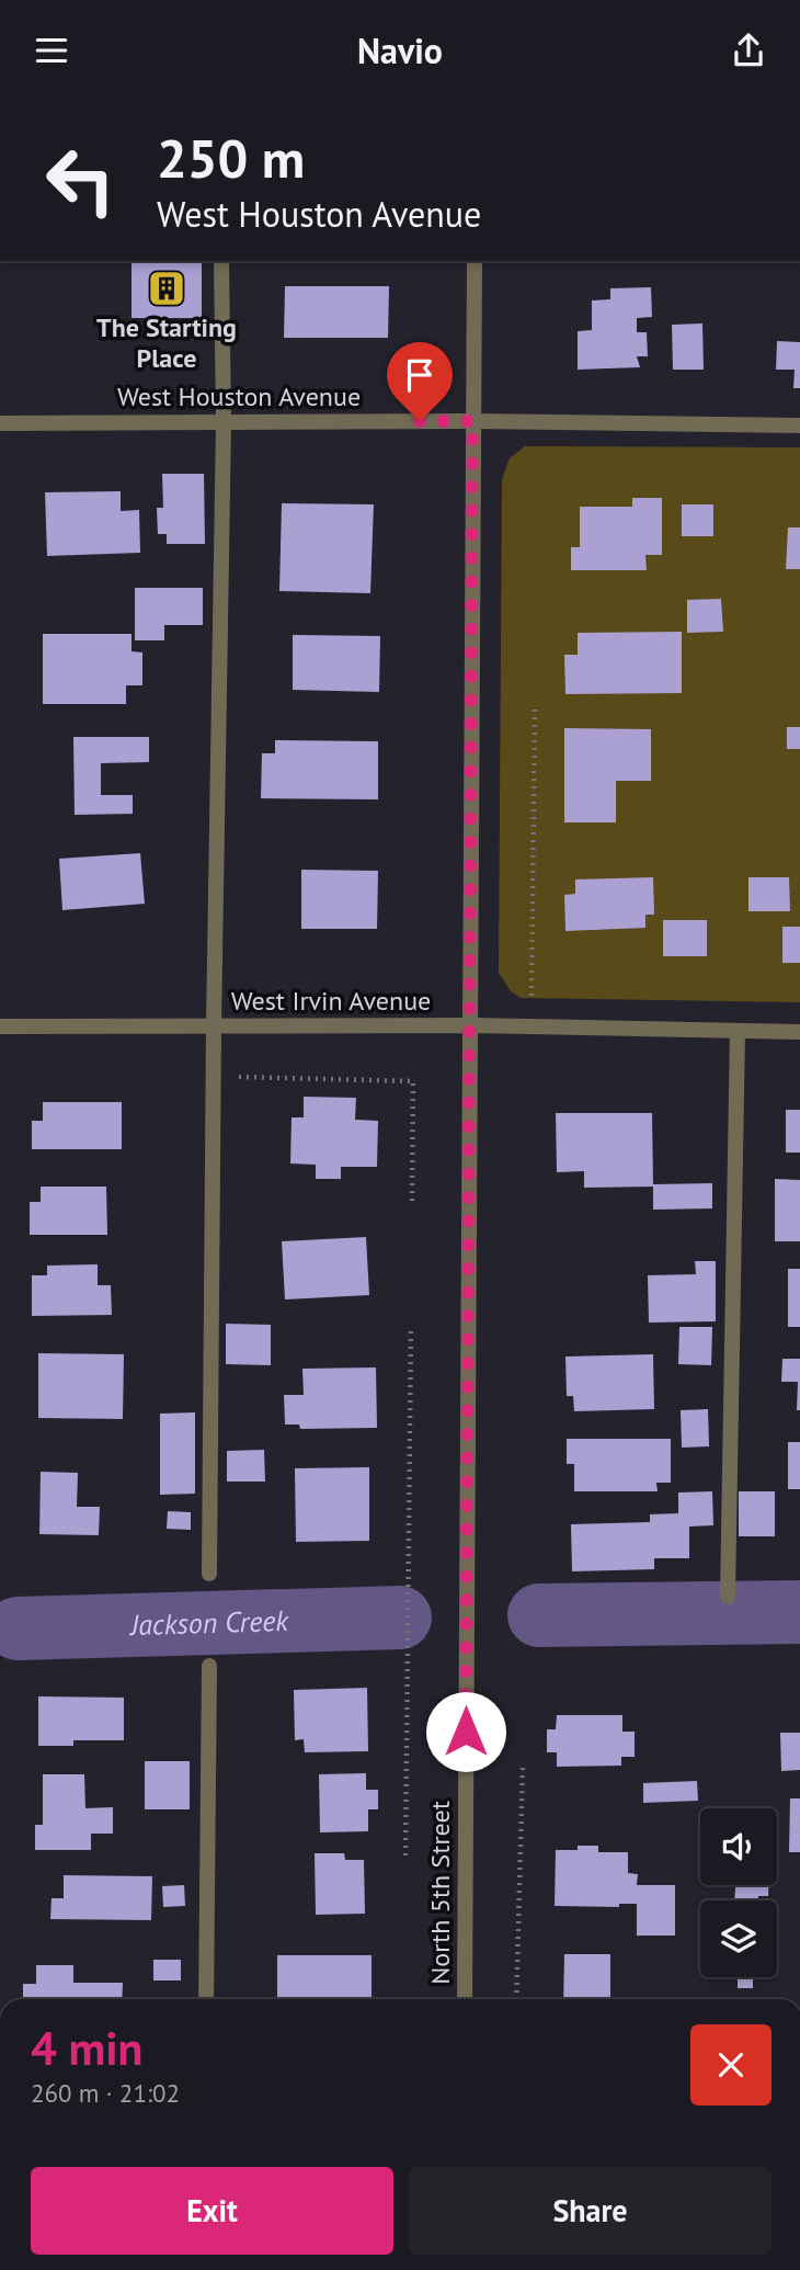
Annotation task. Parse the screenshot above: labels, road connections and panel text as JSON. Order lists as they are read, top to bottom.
{
  "streets": {
    "street": ["West Houston Avenue", "West Irvin Avenue", "North 5th Street"]
  },
  "crossings": [
    ["West Houston Avenue", "North 5th Street"],
    ["West Irvin Avenue", "North 5th Street"]
  ],
  "water": ["Jackson Creek"],
  "places": {
    "building": ["The Starting Place"]
  },
  "page": {
    "header": "Navio",
    "turn": ["250 m", "West Houston Avenue"],
    "heading": ["4 min", "260 m · 21:02"],
    "buttons": ["Exit", "Share"]
  }
}
